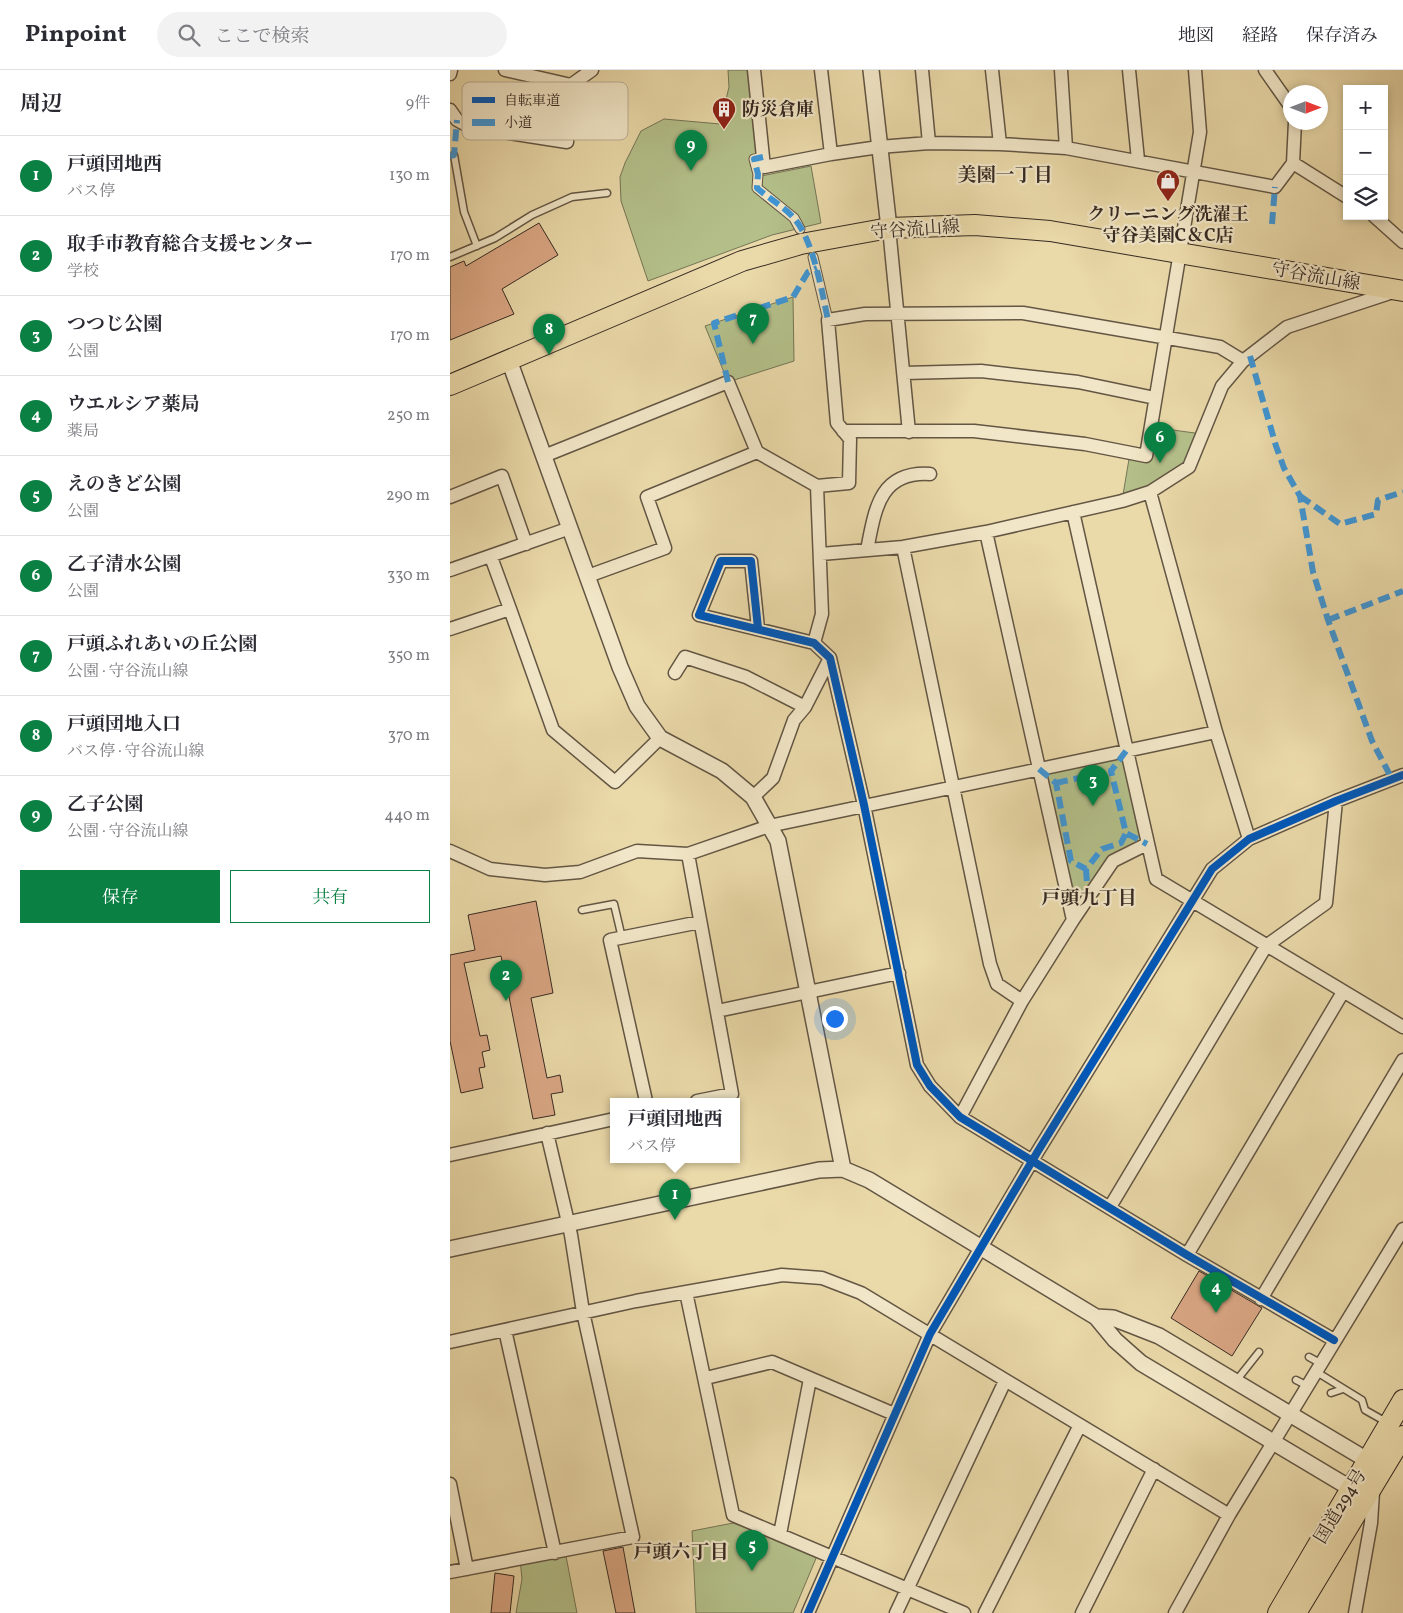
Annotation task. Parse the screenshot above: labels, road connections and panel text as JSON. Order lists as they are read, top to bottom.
{
  "streets": {
    "main road": ["守谷流山線", "国道294号"]
  },
  "districts": ["美園一丁目", "戸頭九丁目", "戸頭六丁目"],
  "places": {
    "building": ["防災倉庫"],
    "shop": ["クリーニング洗濯王 守谷美園C＆C店"]
  },
  "legend": ["自転車道", "小道"],
  "north": "right",
  "page": {
    "header": "Pinpoint",
    "search": "ここで検索",
    "nav": ["地図", "経路", "保存済み"],
    "heading": ["周辺", "9件"],
    "map_buttons": ["+", "−"],
    "pins": [
      "9",
      "7",
      "8",
      "6",
      "3",
      "2",
      "1",
      "4",
      "5"
    ],
    "list": [
      {
        "mark": "1",
        "name": "戸頭団地西",
        "note": "バス停",
        "value": "130 m"
      },
      {
        "mark": "2",
        "name": "取手市教育総合支援センター",
        "note": "学校",
        "value": "170 m"
      },
      {
        "mark": "3",
        "name": "つつじ公園",
        "note": "公園",
        "value": "170 m"
      },
      {
        "mark": "4",
        "name": "ウエルシア薬局",
        "note": "薬局",
        "value": "250 m"
      },
      {
        "mark": "5",
        "name": "えのきど公園",
        "note": "公園",
        "value": "290 m"
      },
      {
        "mark": "6",
        "name": "乙子清水公園",
        "note": "公園",
        "value": "330 m"
      },
      {
        "mark": "7",
        "name": "戸頭ふれあいの丘公園",
        "note": "公園 · 守谷流山線",
        "value": "350 m"
      },
      {
        "mark": "8",
        "name": "戸頭団地入口",
        "note": "バス停 · 守谷流山線",
        "value": "370 m"
      },
      {
        "mark": "9",
        "name": "乙子公園",
        "note": "公園 · 守谷流山線",
        "value": "440 m"
      }
    ],
    "buttons": ["保存", "共有"],
    "popup": ["戸頭団地西", "バス停"]
  }
}
